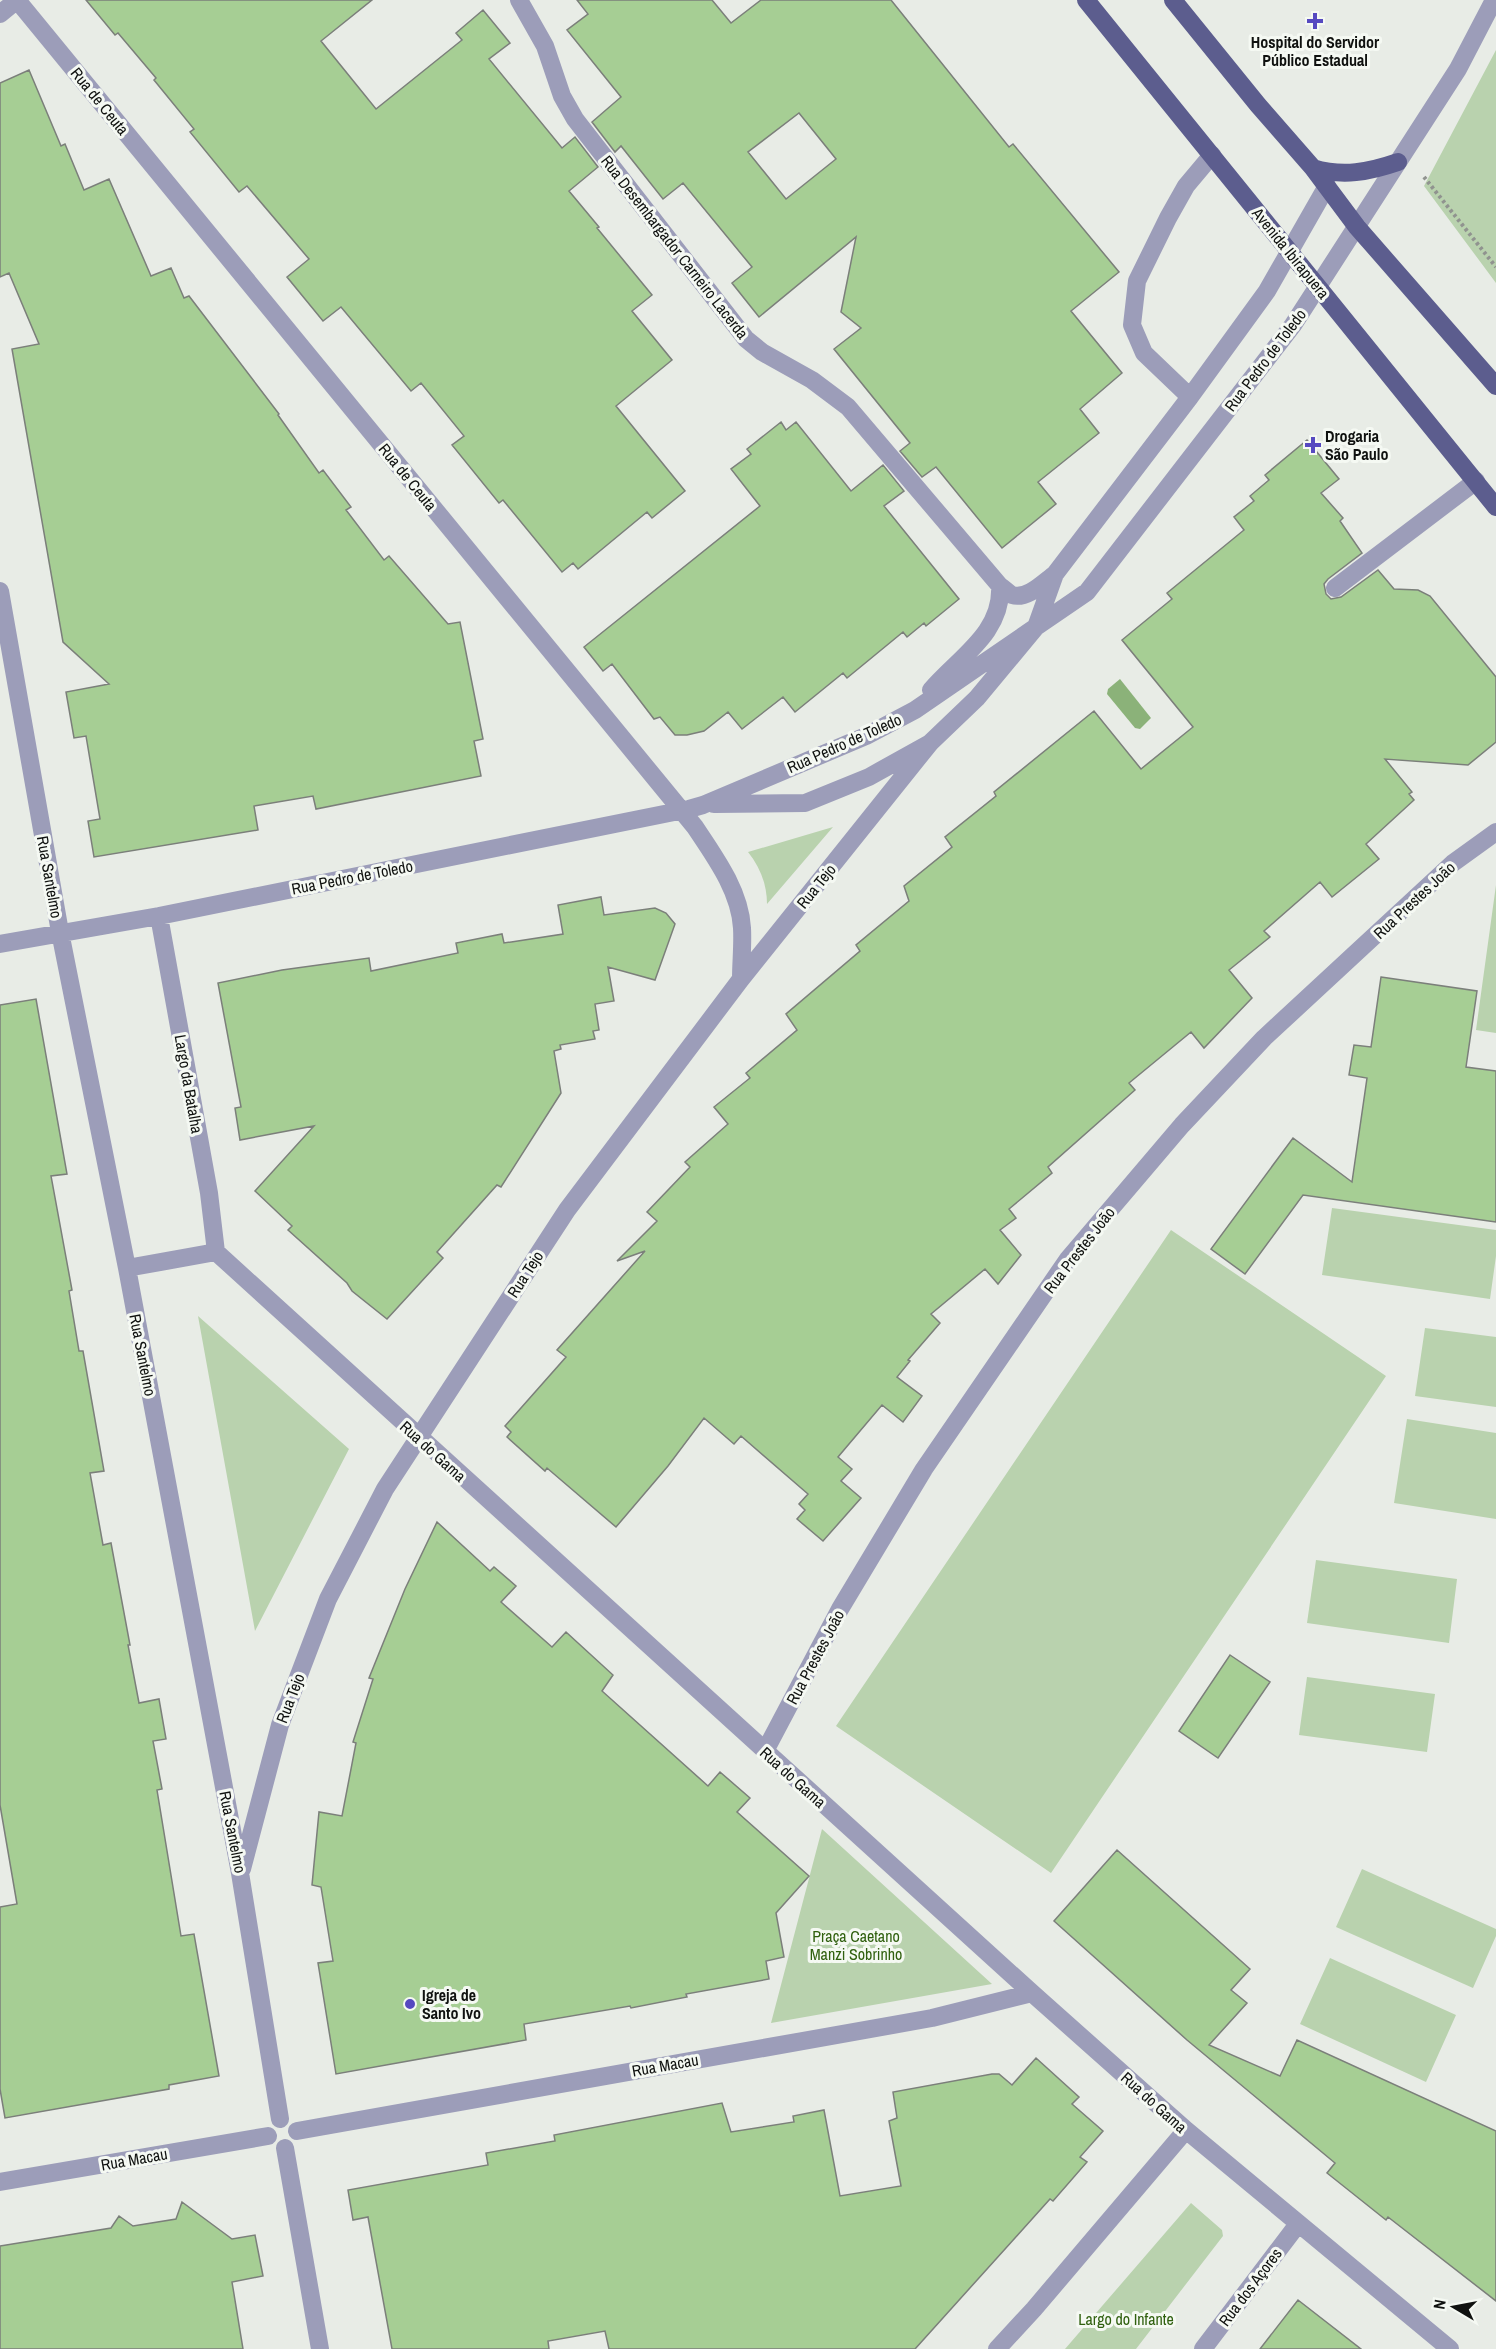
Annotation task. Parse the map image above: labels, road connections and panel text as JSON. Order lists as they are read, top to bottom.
{
  "streets": {
    "main road": ["Avenida Ibirapuera"],
    "street": [
      "Rua de Ceuta",
      "Rua Desembargador Carneiro Lacerda",
      "Rua Pedro de Toledo",
      "Rua Santelmo",
      "Rua Tejo",
      "Rua Prestes João",
      "Largo da Batalha",
      "Rua do Gama",
      "Rua Macau",
      "Rua dos Açores"
    ]
  },
  "crossings": [
    ["Rua de Ceuta", "Rua Pedro de Toledo"],
    ["Rua de Ceuta", "Rua Tejo"],
    ["Avenida Ibirapuera", "Rua Pedro de Toledo"],
    ["Rua Pedro de Toledo", "Rua Santelmo"],
    ["Rua Pedro de Toledo", "Rua Tejo"],
    ["Rua Pedro de Toledo", "Largo da Batalha"],
    ["Rua Santelmo", "Rua Tejo"],
    ["Rua Santelmo", "Rua Macau"],
    ["Rua Tejo", "Rua do Gama"],
    ["Rua Prestes João", "Rua do Gama"],
    ["Largo da Batalha", "Rua do Gama"],
    ["Rua do Gama", "Rua Macau"],
    ["Rua do Gama", "Rua dos Açores"]
  ],
  "parks": ["Praça Caetano Manzi Sobrinho", "Largo do Infante"],
  "places": {
    "health": ["Hospital do Servidor Público Estadual", "Drogaria São Paulo"],
    "other": ["Igreja de Santo Ivo"]
  },
  "north": "left"
}
